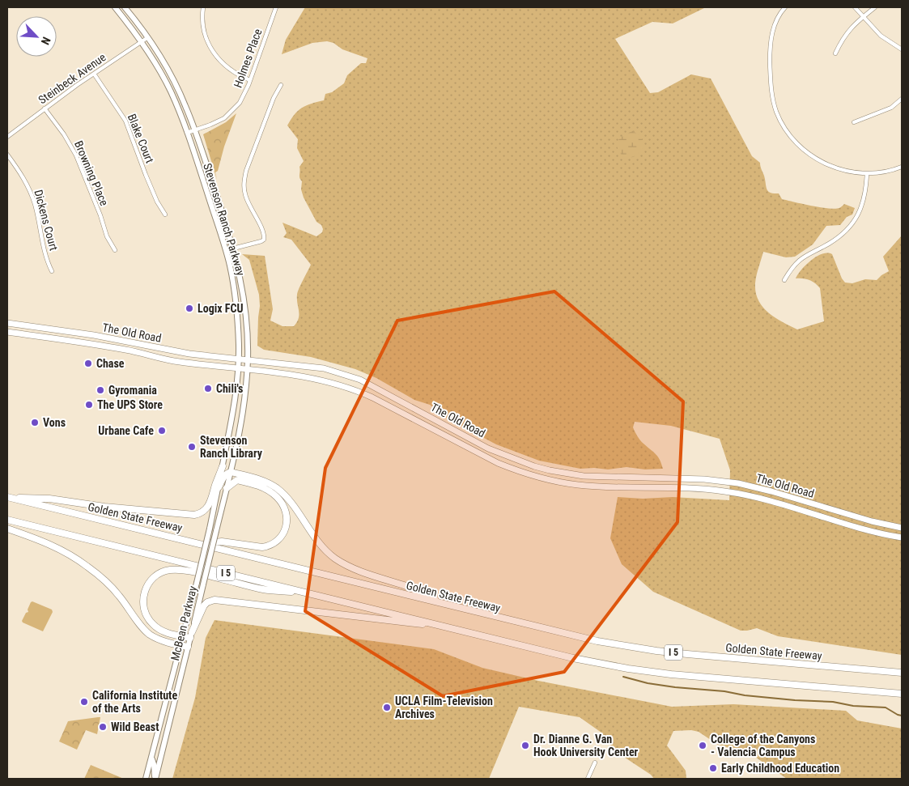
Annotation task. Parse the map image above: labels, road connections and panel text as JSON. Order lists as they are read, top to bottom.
{
  "streets": {
    "highway": ["Golden State Freeway", "I 5"],
    "main road": ["Stevenson Ranch Parkway", "The Old Road", "McBean Parkway"],
    "street": [
      "Holmes Place",
      "Steinbeck Avenue",
      "Blake Court",
      "Browning Place",
      "Dickens Court"
    ]
  },
  "crossings": [
    ["Holmes Place", "Stevenson Ranch Parkway"],
    ["Steinbeck Avenue", "Blake Court"],
    ["Steinbeck Avenue", "Browning Place"],
    ["Steinbeck Avenue", "Stevenson Ranch Parkway"],
    ["Stevenson Ranch Parkway", "The Old Road"],
    ["Stevenson Ranch Parkway", "McBean Parkway"]
  ],
  "places": [
    "Logix FCU",
    "Chase",
    "Chili's",
    "Gyromania",
    "The UPS Store",
    "Vons",
    "Urbane Cafe",
    "Stevenson Ranch Library",
    "California Institute of the Arts",
    "UCLA Film-Television Archives",
    "Wild Beast",
    "Dr. Dianne G. Van Hook University Center",
    "College of the Canyons - Valencia Campus",
    "Early Childhood Education"
  ],
  "north": "bottom right"
}
